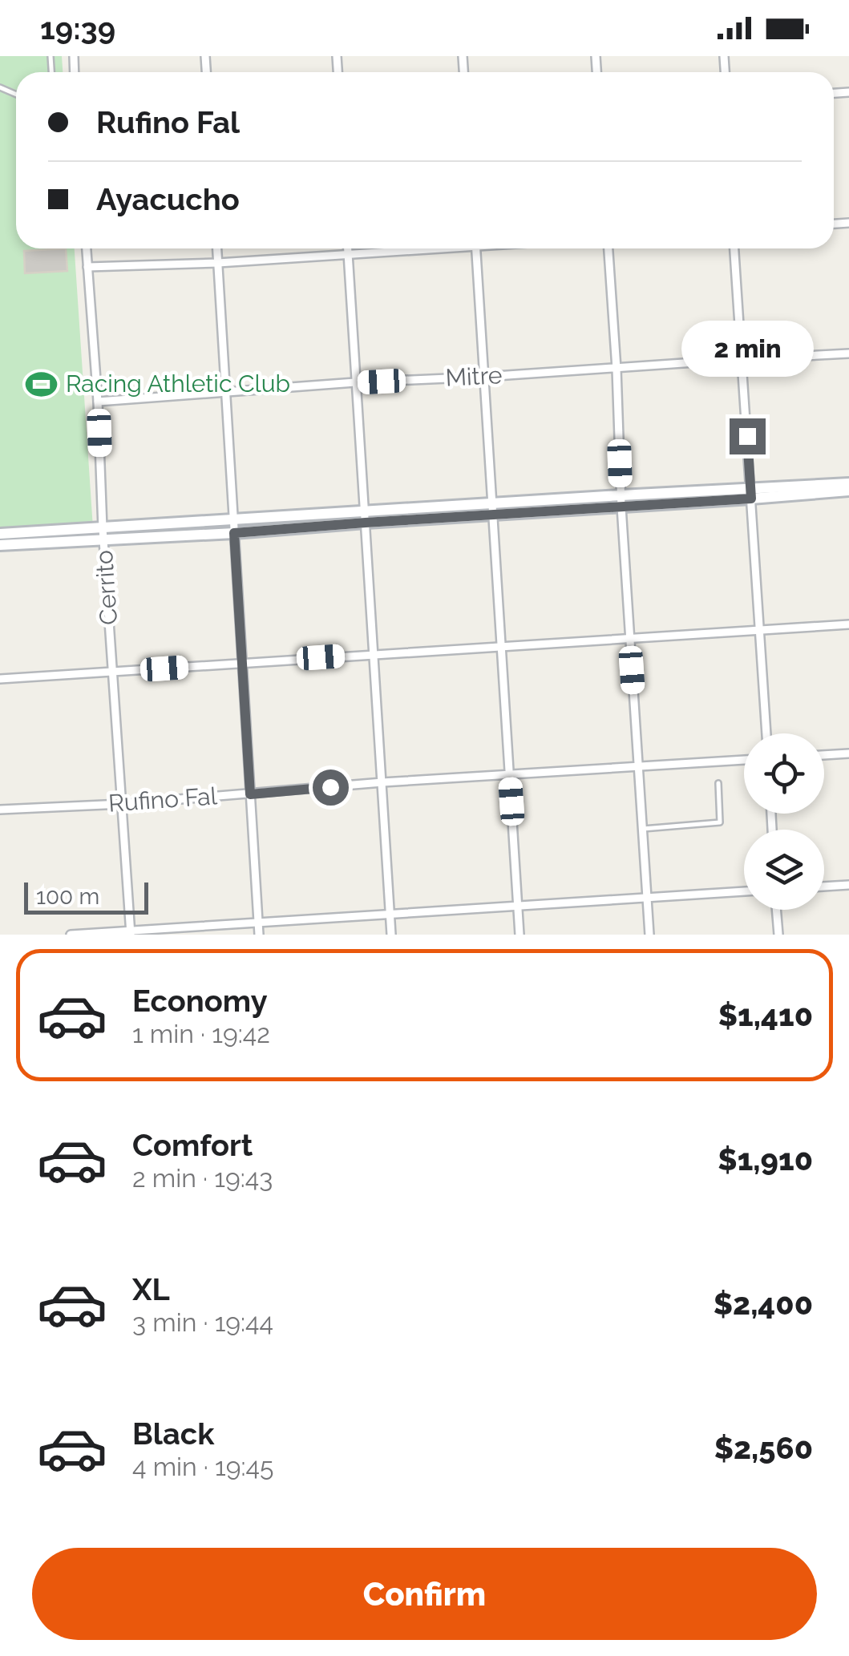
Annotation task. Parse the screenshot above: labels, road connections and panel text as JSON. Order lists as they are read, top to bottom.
{
  "streets": {
    "street": ["Mitre", "Cerrito", "Rufino Fal"]
  },
  "crossings": [
    ["Mitre", "Cerrito"],
    ["Cerrito", "Rufino Fal"]
  ],
  "places": {
    "sports": ["Racing Athletic Club"]
  },
  "scale_bar": "100 m",
  "page": {
    "status": "19:39",
    "banner": ["Rufino Fal", "Ayacucho"],
    "bubble": "2 min",
    "scale": "100 m",
    "list": [
      {
        "name": "Economy",
        "note": "1 min · 19:42",
        "value": "$1,410"
      },
      {
        "name": "Comfort",
        "note": "2 min · 19:43",
        "value": "$1,910"
      },
      {
        "name": "XL",
        "note": "3 min · 19:44",
        "value": "$2,400"
      },
      {
        "name": "Black",
        "note": "4 min · 19:45",
        "value": "$2,560"
      }
    ],
    "buttons": "Confirm"
  }
}
